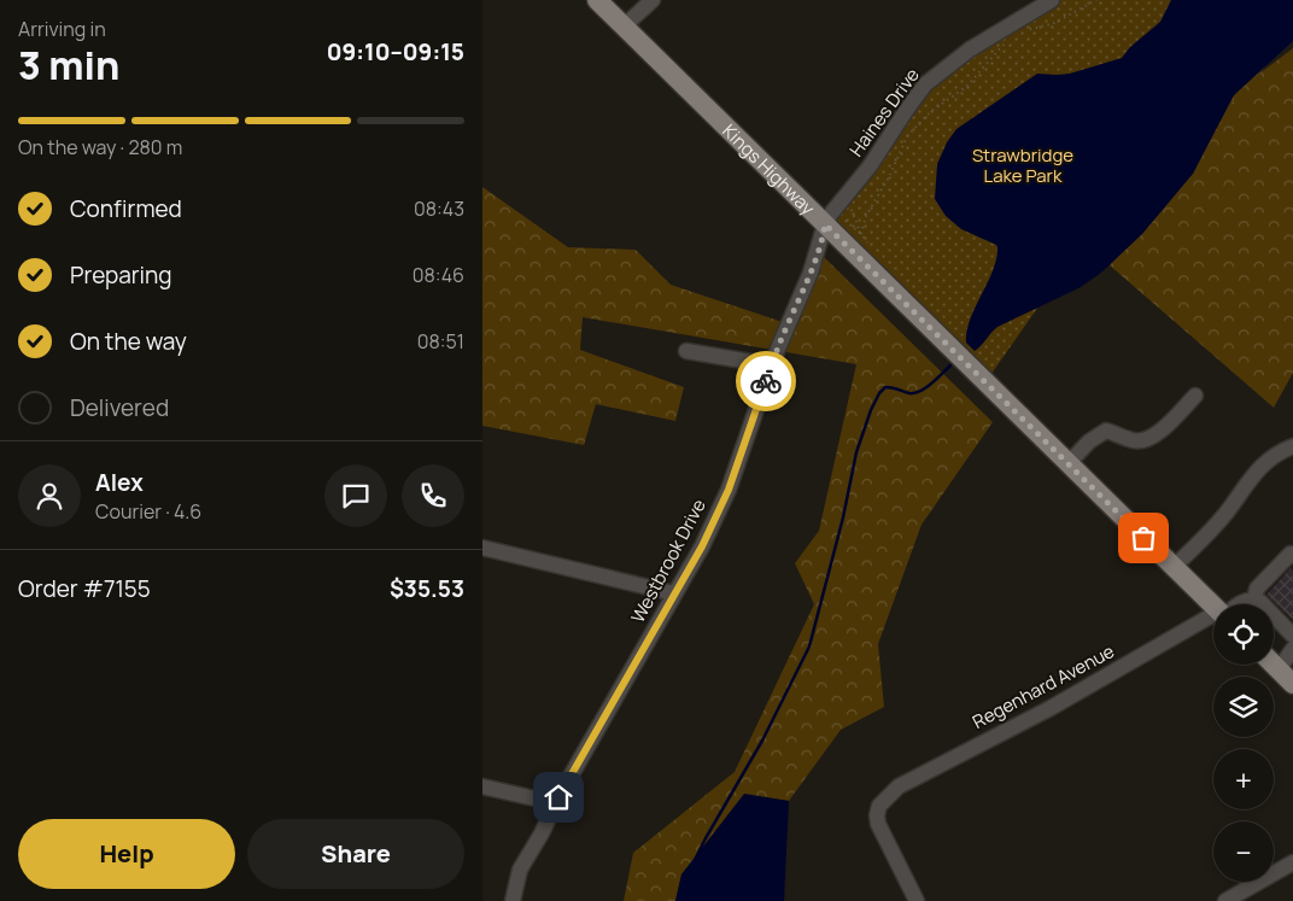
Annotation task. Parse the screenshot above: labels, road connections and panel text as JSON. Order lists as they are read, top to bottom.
{
  "streets": {
    "main road": ["Kings Highway"],
    "street": ["Haines Drive", "Westbrook Drive", "Regenhard Avenue"]
  },
  "crossings": [
    ["Haines Drive", "Kings Highway"],
    ["Haines Drive", "Westbrook Drive"],
    ["Kings Highway", "Westbrook Drive"]
  ],
  "parks": ["Strawbridge Lake Park"],
  "page": {
    "heading": ["3 min", "Arriving in", "09:10–09:15"],
    "panel": [
      "Alex",
      "Courier · 4.6",
      "Order #7155",
      "$35.53"
    ],
    "bar": "On the way · 280 m",
    "list": [
      ["Confirmed", "08:43"],
      ["Preparing", "08:46"],
      ["On the way", "08:51"],
      "Delivered"
    ],
    "map_buttons": ["+", "−"],
    "buttons": ["Help", "Share"]
  }
}
